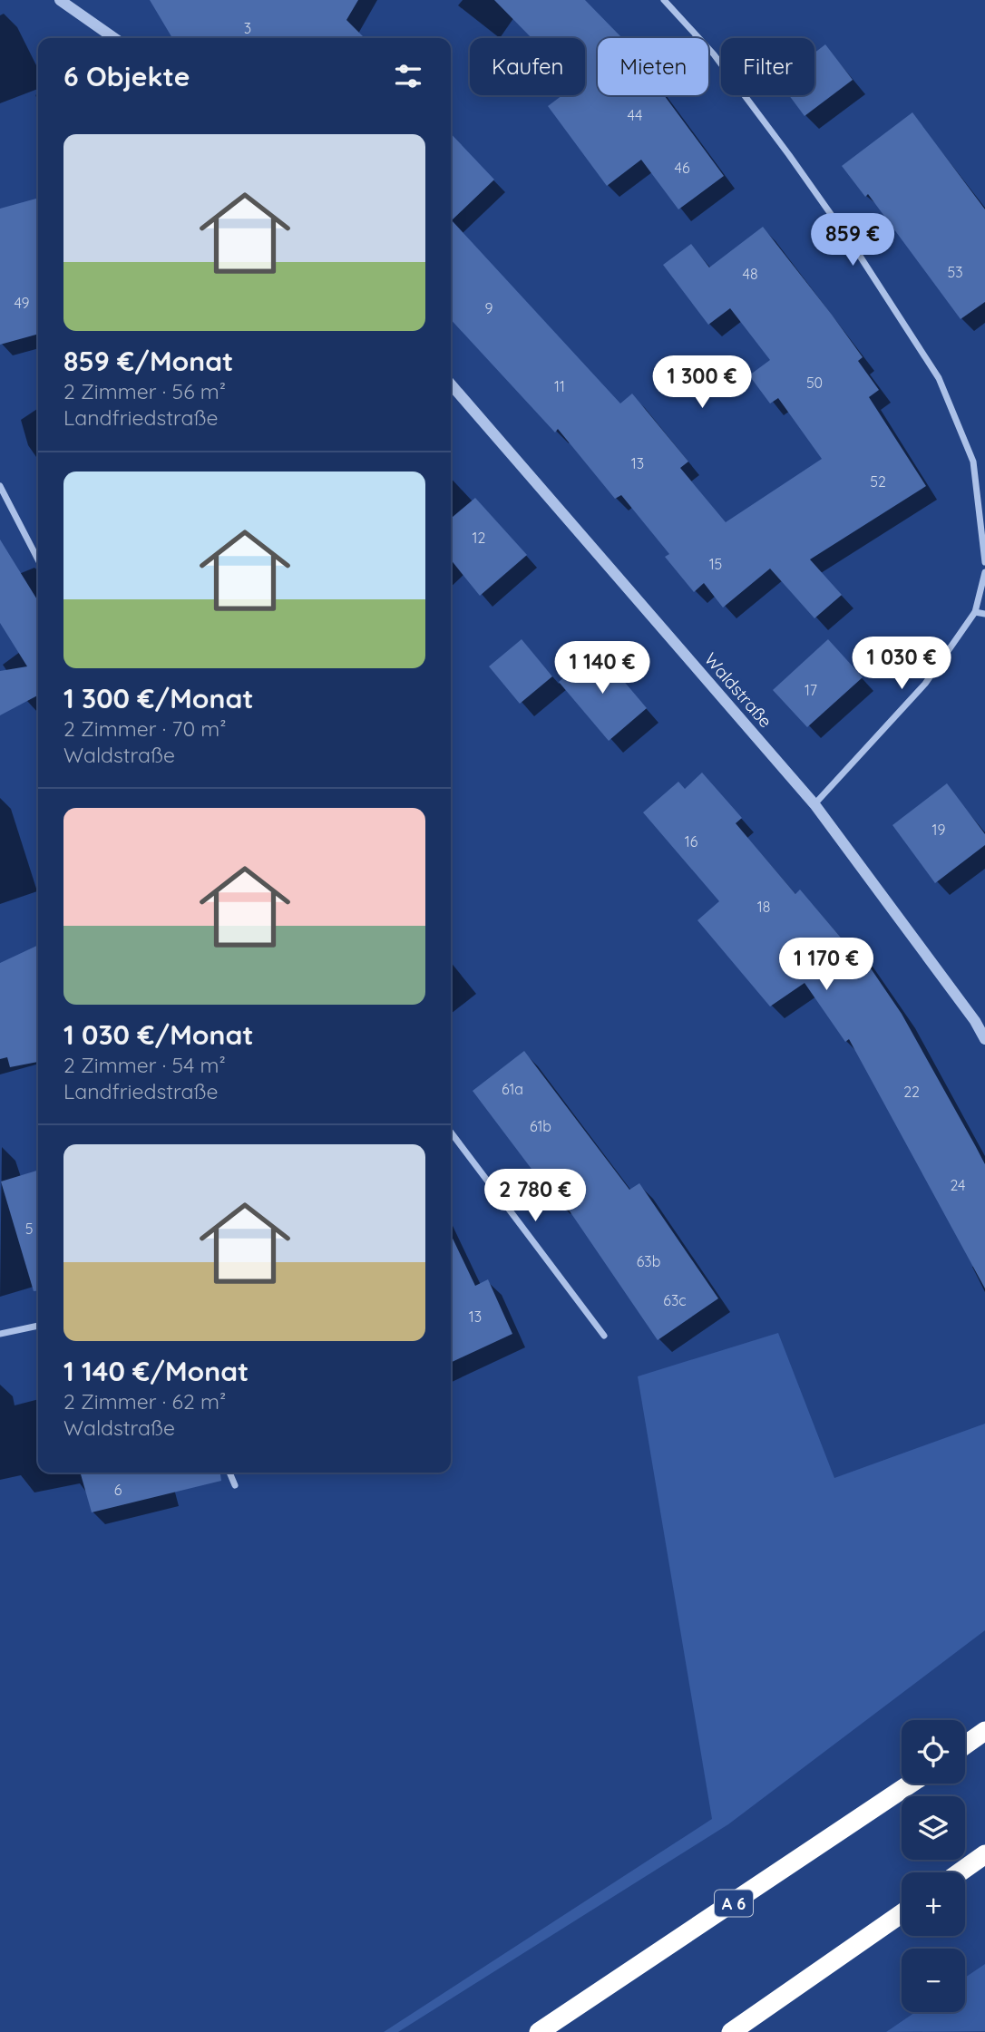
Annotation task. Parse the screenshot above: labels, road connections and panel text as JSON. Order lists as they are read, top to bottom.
{
  "streets": {
    "highway": ["A 6"],
    "street": ["Waldstraße"]
  },
  "house_numbers": [
    "3",
    "44",
    "46",
    "53",
    "48",
    "49",
    "9",
    "50",
    "11",
    "13",
    "52",
    "12",
    "15",
    "17",
    "19",
    "16",
    "18",
    "61a",
    "22",
    "61b",
    "24",
    "5",
    "63b",
    "63c",
    "13",
    "6"
  ],
  "page": {
    "chip": ["Kaufen", "Mieten", "Filter"],
    "heading": "6 Objekte",
    "list": [
      {
        "name": "859 €/Monat",
        "note": "2 Zimmer · 56 m² · Landfriedstraße"
      },
      {
        "name": "1 300 €/Monat",
        "note": "2 Zimmer · 70 m² · Waldstraße"
      },
      {
        "name": "1 030 €/Monat",
        "note": "2 Zimmer · 54 m² · Landfriedstraße"
      },
      {
        "name": "1 140 €/Monat",
        "note": "2 Zimmer · 62 m² · Waldstraße"
      }
    ],
    "price": [
      "859 €",
      "1 300 €",
      "1 030 €",
      "1 140 €",
      "1 170 €",
      "2 780 €"
    ],
    "map_buttons": ["+", "−"]
  }
}
